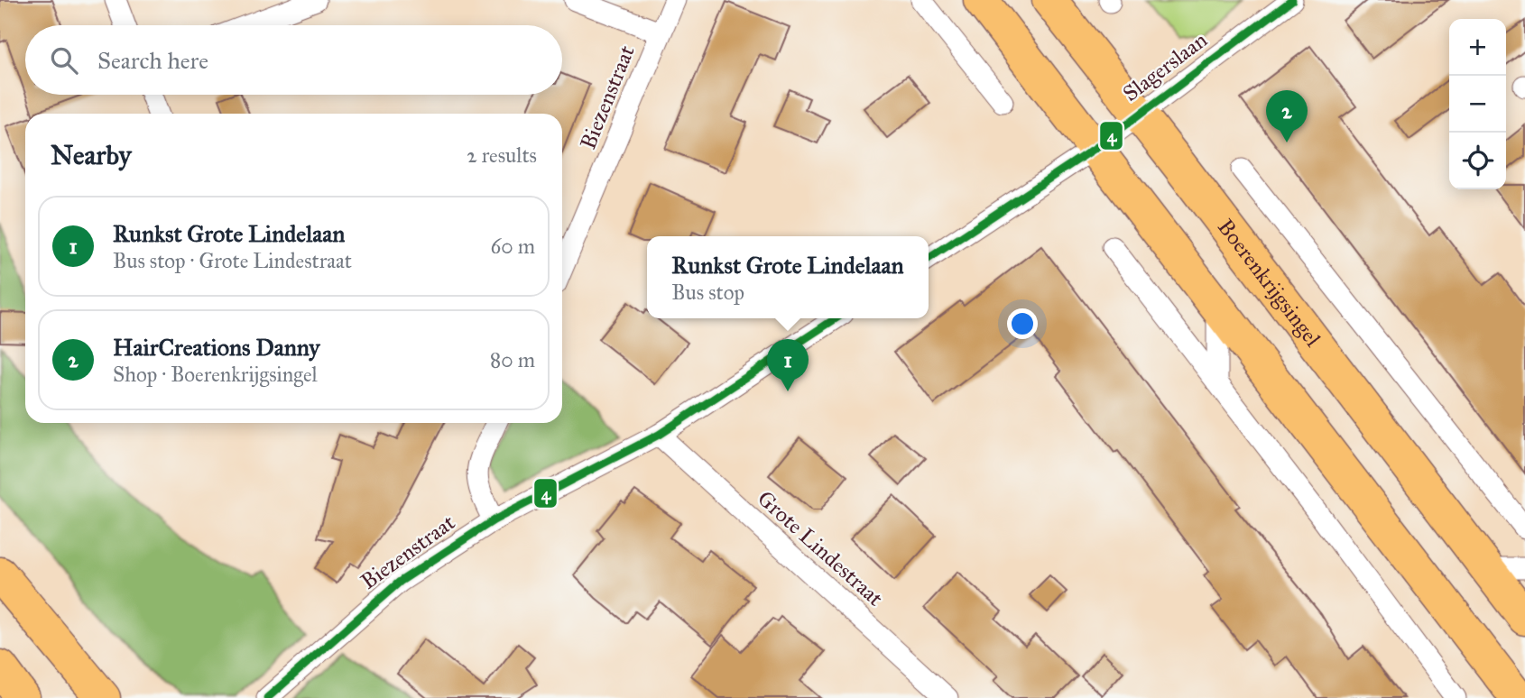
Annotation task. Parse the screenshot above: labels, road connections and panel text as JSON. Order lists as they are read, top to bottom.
{
  "streets": {
    "highway": ["Boerenkrijgsingel"],
    "street": ["Slagerslaan", "Biezenstraat", "Grote Lindestraat"]
  },
  "crossings": [
    ["Slagerslaan", "Boerenkrijgsingel"]
  ],
  "lines": ["transit line 4"],
  "page": {
    "map_buttons": ["+", "−"],
    "search": "Search here",
    "pins": ["2", "1"],
    "heading": ["Nearby", "2 results"],
    "list": [
      {
        "mark": "1",
        "name": "Runkst Grote Lindelaan",
        "note": "Bus stop · Grote Lindestraat",
        "value": "60 m"
      },
      {
        "mark": "2",
        "name": "HairCreations Danny",
        "note": "Shop · Boerenkrijgsingel",
        "value": "80 m"
      }
    ],
    "popup": ["Runkst Grote Lindelaan", "Bus stop"]
  }
}
